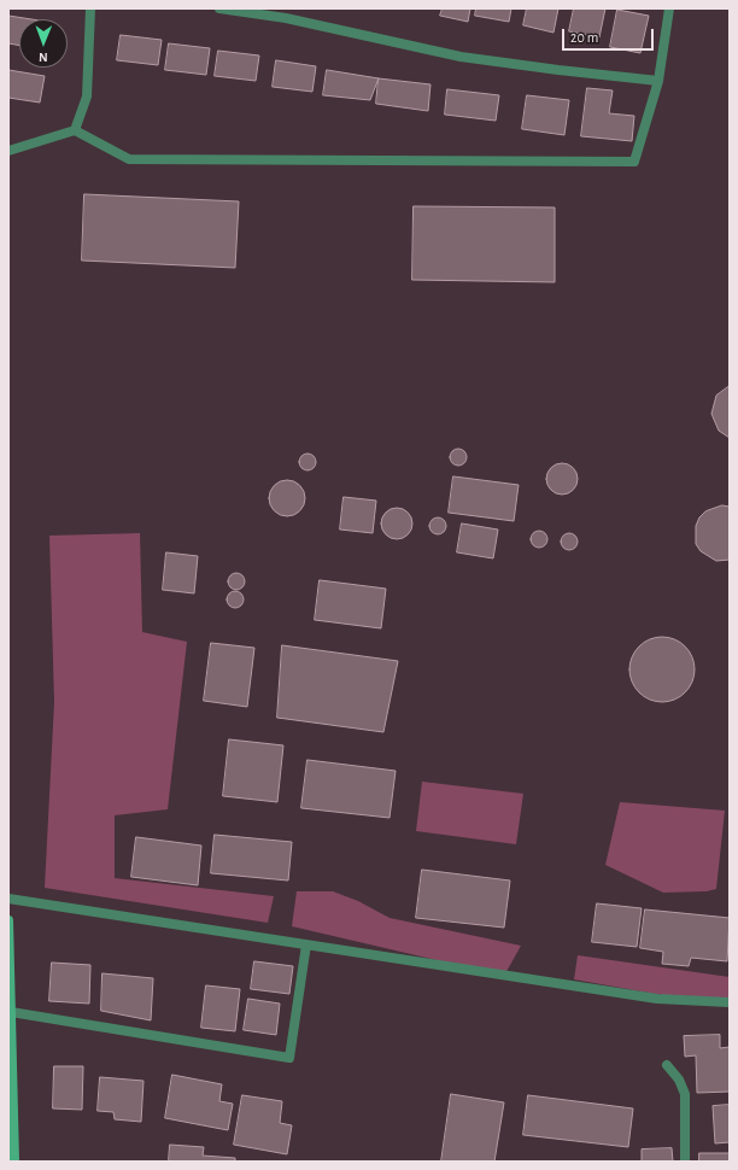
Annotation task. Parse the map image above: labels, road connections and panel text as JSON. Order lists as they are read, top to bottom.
{
  "scale_bar": "20 m",
  "north": "bottom"
}
